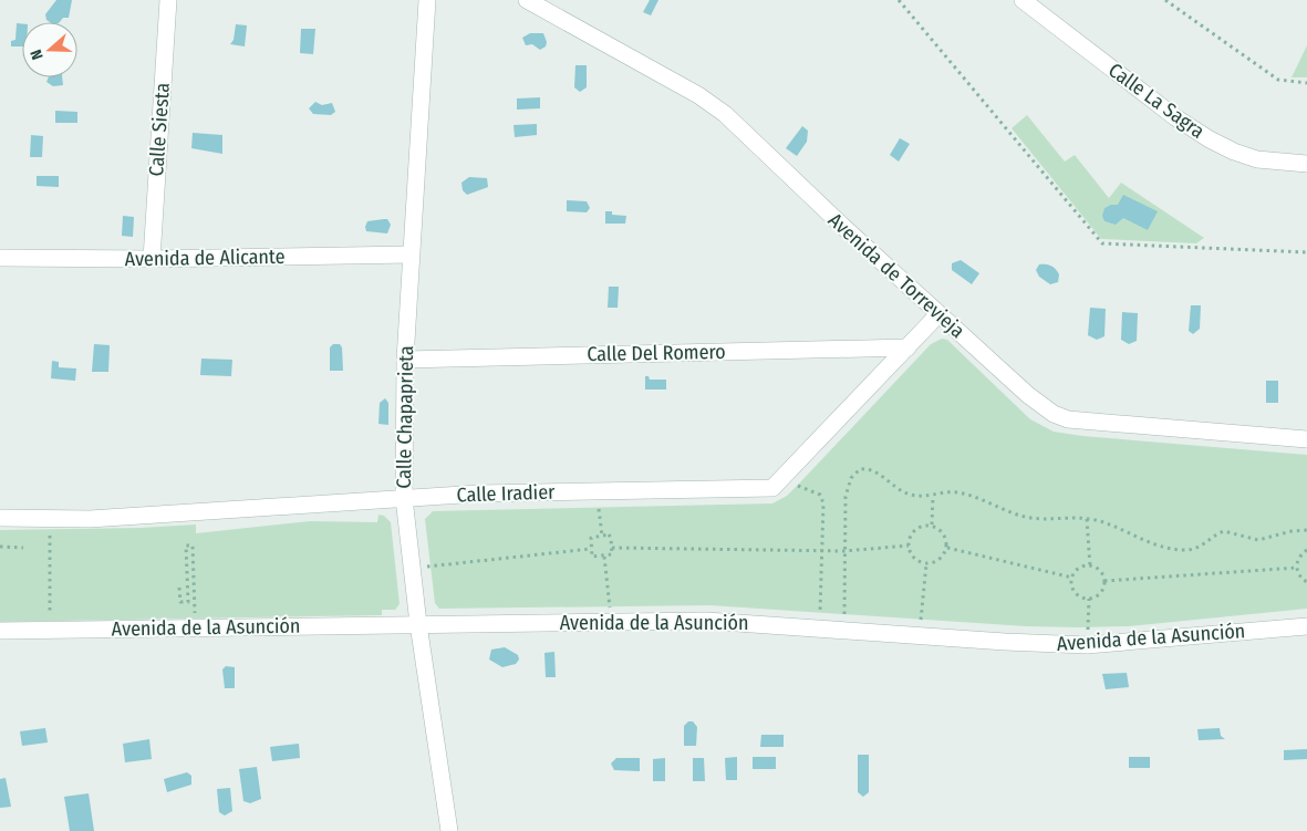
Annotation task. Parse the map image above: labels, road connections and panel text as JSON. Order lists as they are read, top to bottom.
{
  "streets": {
    "street": [
      "Calle La Sagra",
      "Calle Siesta",
      "Avenida de Alicante",
      "Avenida de Torrevieja",
      "Calle Del Romero",
      "Calle Chapaprieta",
      "Calle Iradier",
      "Avenida de la Asunción"
    ]
  },
  "crossings": [
    ["Calle Siesta", "Avenida de Alicante"],
    ["Avenida de Alicante", "Calle Chapaprieta"],
    ["Avenida de Torrevieja", "Calle Iradier"],
    ["Calle Del Romero", "Calle Chapaprieta"],
    ["Calle Del Romero", "Calle Iradier"],
    ["Calle Chapaprieta", "Calle Iradier"],
    ["Calle Chapaprieta", "Avenida de la Asunción"]
  ],
  "north": "left"
}
